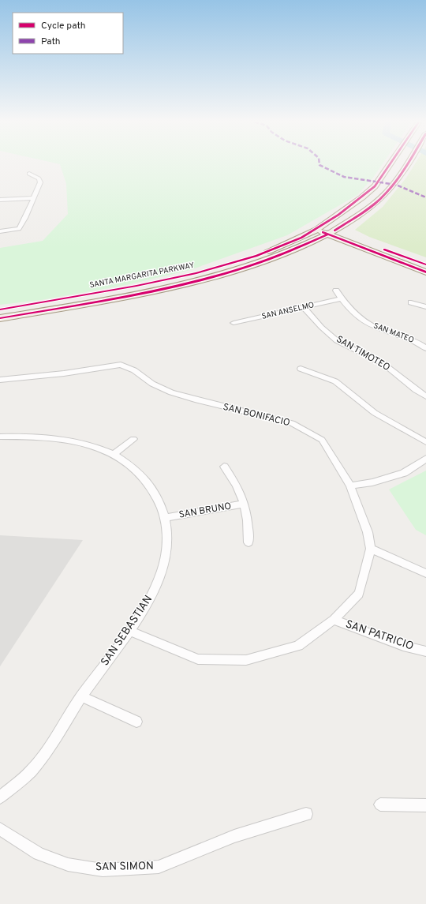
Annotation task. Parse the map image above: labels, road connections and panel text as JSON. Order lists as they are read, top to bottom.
{
  "streets": {
    "main road": ["SANTA MARGARITA PARKWAY"],
    "street": [
      "SAN ANSELMO",
      "SAN MATEO",
      "SAN TIMOTEO",
      "SAN BONIFACIO",
      "SAN BRUNO",
      "SAN SEBASTIAN",
      "SAN PATRICIO",
      "SAN SIMON"
    ]
  },
  "crossings": [
    ["SAN ANSELMO", "SAN MATEO"],
    ["SAN ANSELMO", "SAN TIMOTEO"],
    ["SAN BONIFACIO", "SAN SEBASTIAN"],
    ["SAN BONIFACIO", "SAN PATRICIO"],
    ["SAN BRUNO", "SAN SEBASTIAN"]
  ],
  "legend": ["Cycle path", "Path"]
}
